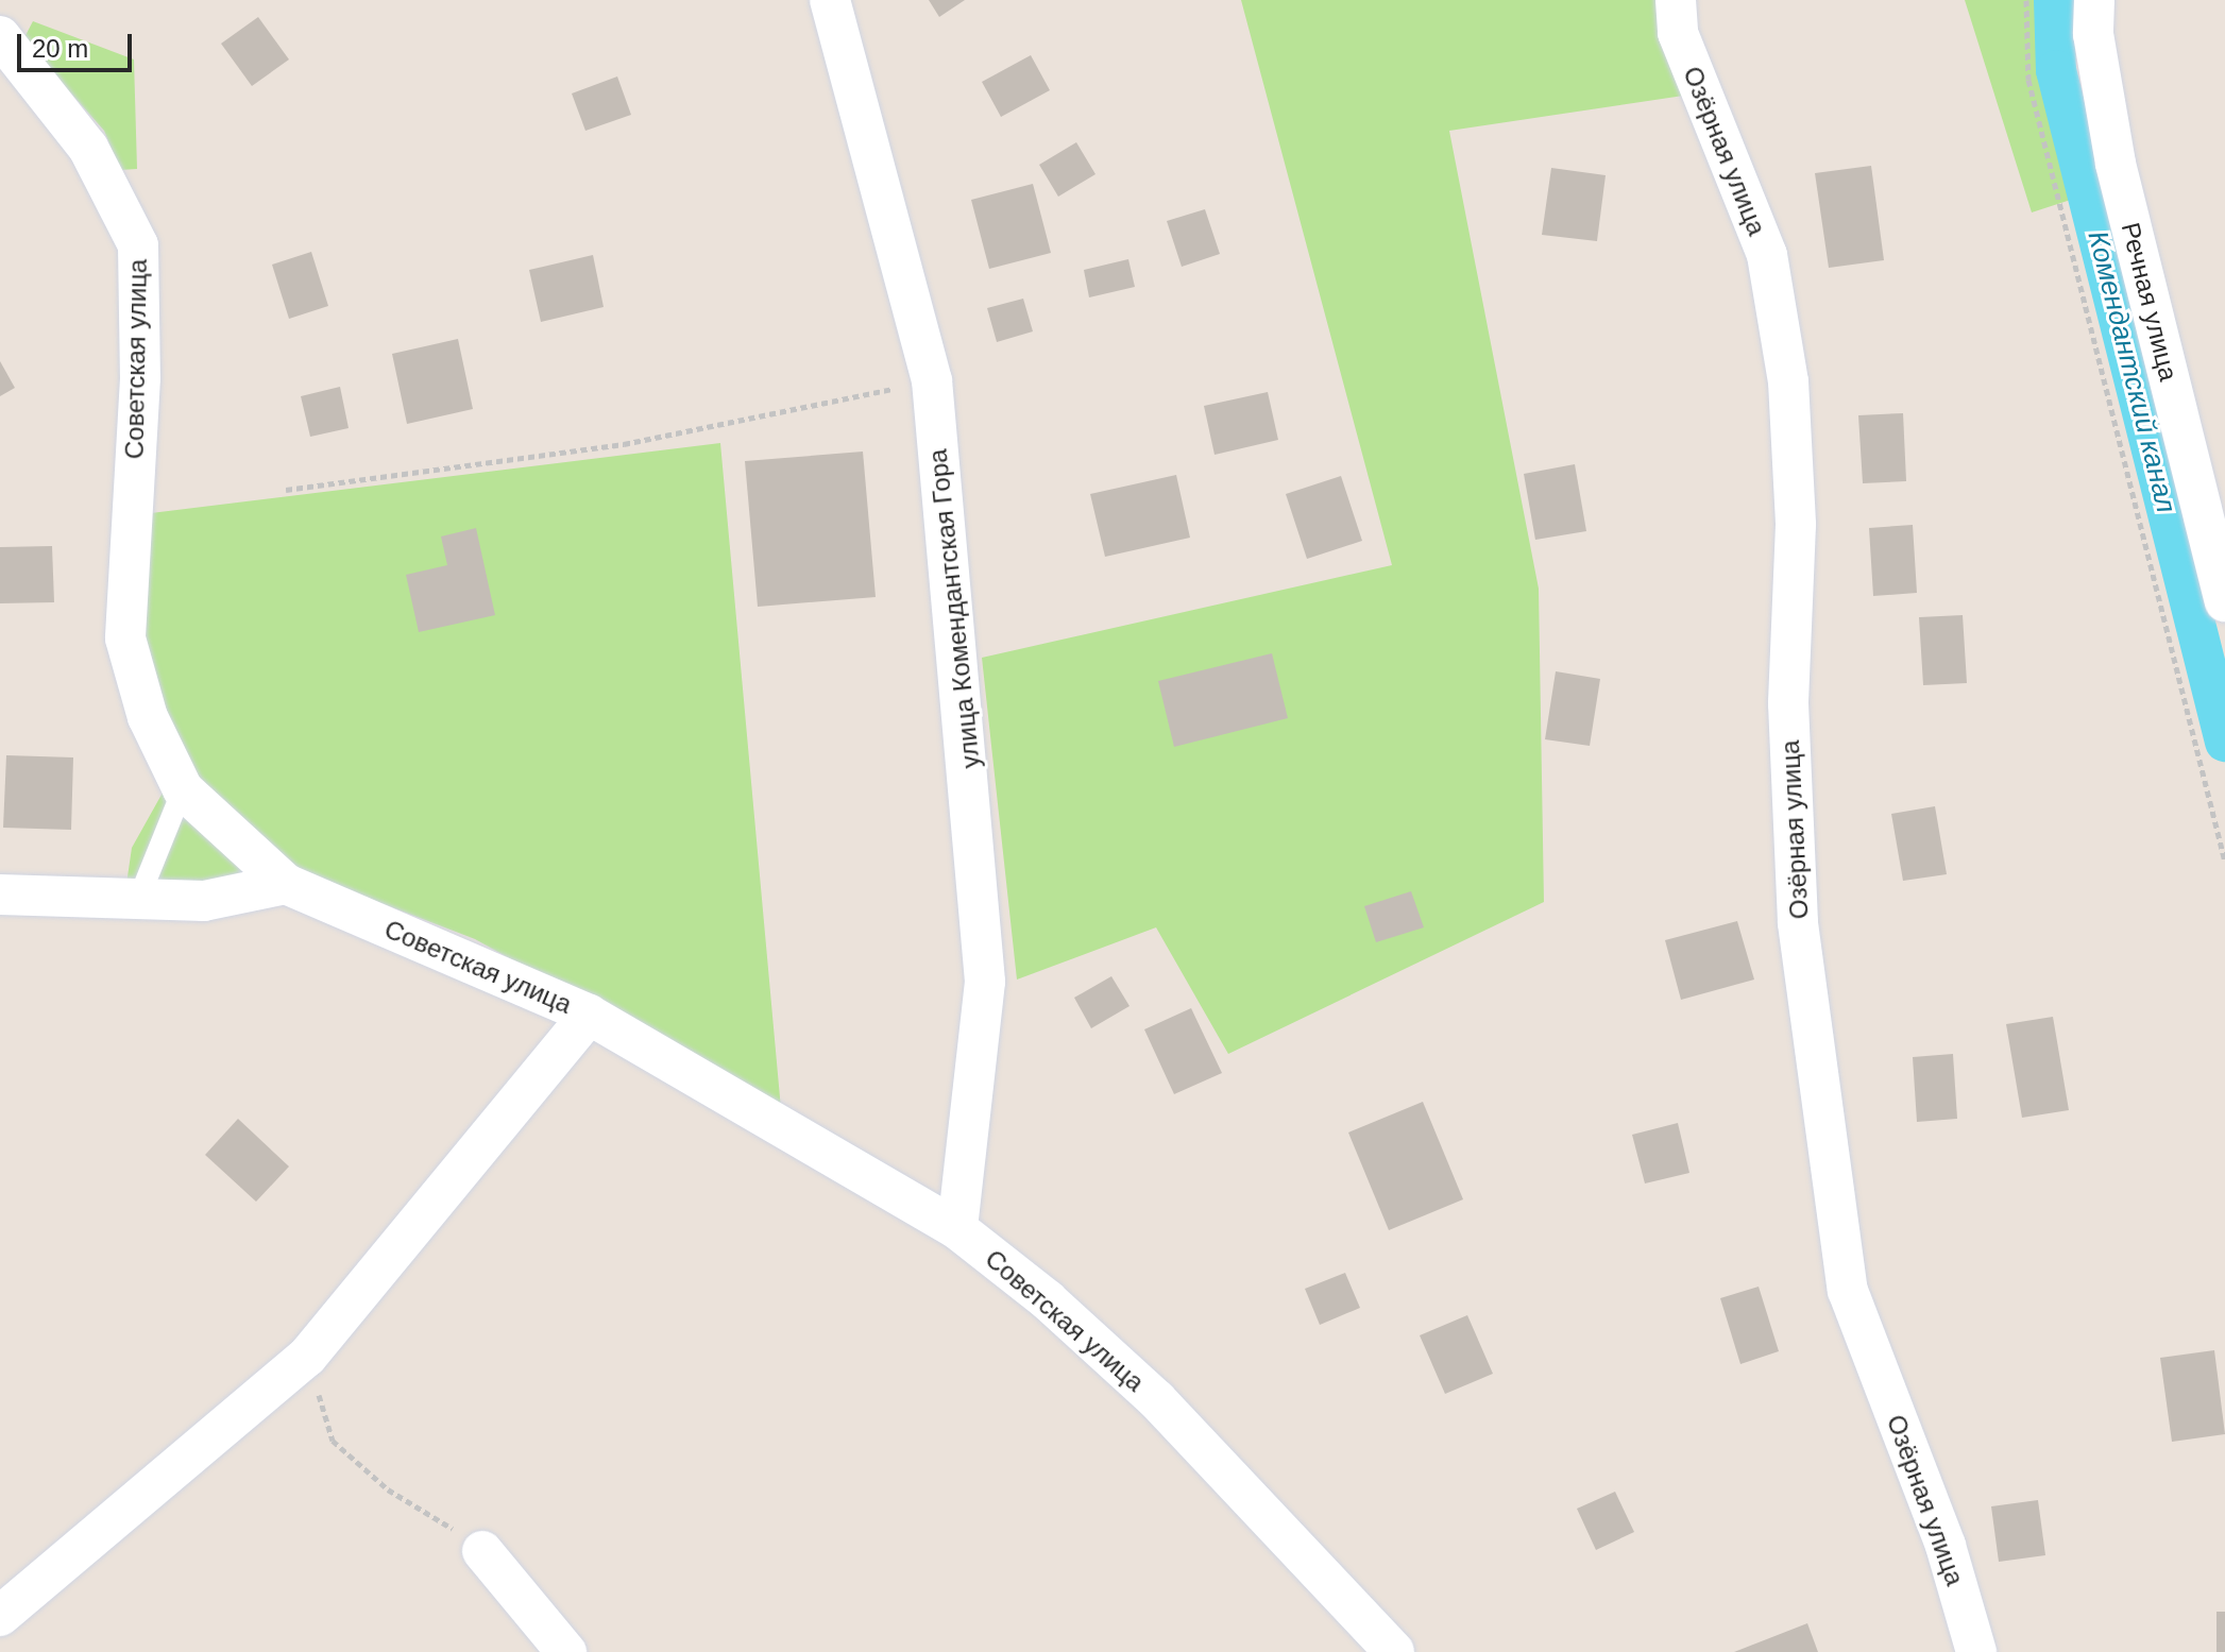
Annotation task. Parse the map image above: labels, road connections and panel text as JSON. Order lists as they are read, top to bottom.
{
  "streets": {
    "street": [
      "Озёрная улица",
      "Речная улица",
      "Советская улица",
      "улица Комендантская Гора"
    ]
  },
  "crossings": [
    ["Советская улица", "улица Комендантская Гора"]
  ],
  "water": ["Комендантский канал"],
  "scale_bar": "20 m"
}
